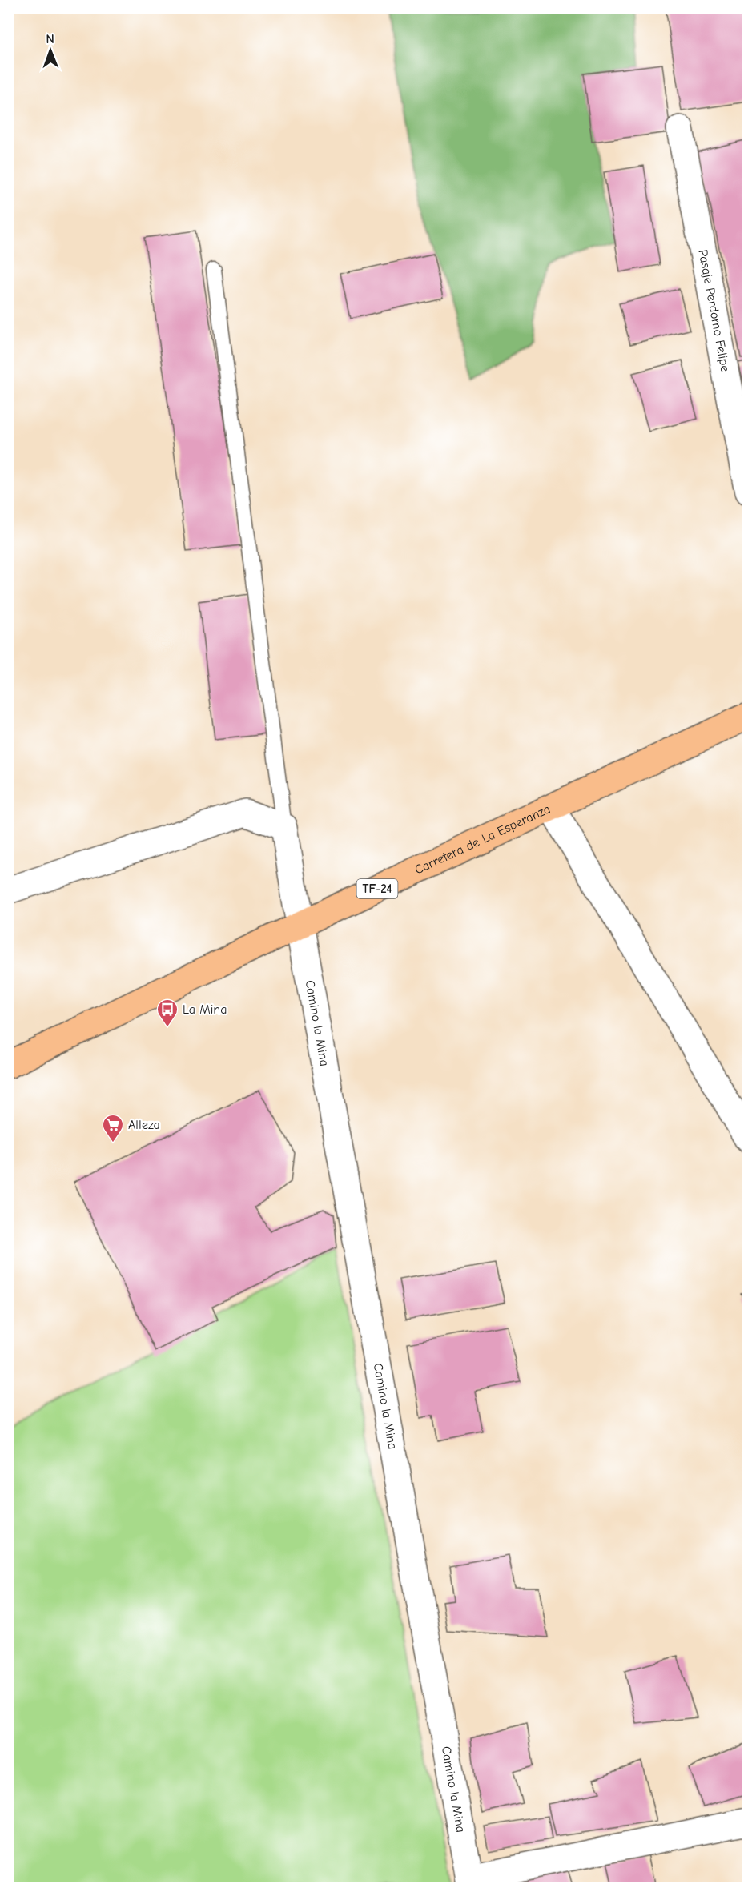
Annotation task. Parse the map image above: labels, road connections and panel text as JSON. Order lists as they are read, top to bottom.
{
  "streets": {
    "main road": ["Carretera de La Esperanza", "TF-24"],
    "street": ["Pasaje Perdomo Felipe", "Camino la Mina"]
  },
  "crossings": [
    ["Carretera de La Esperanza", "Camino la Mina"]
  ],
  "places": {
    "bus stop": ["La Mina"],
    "supermarket": ["Alteza"]
  },
  "north": "top"
}
